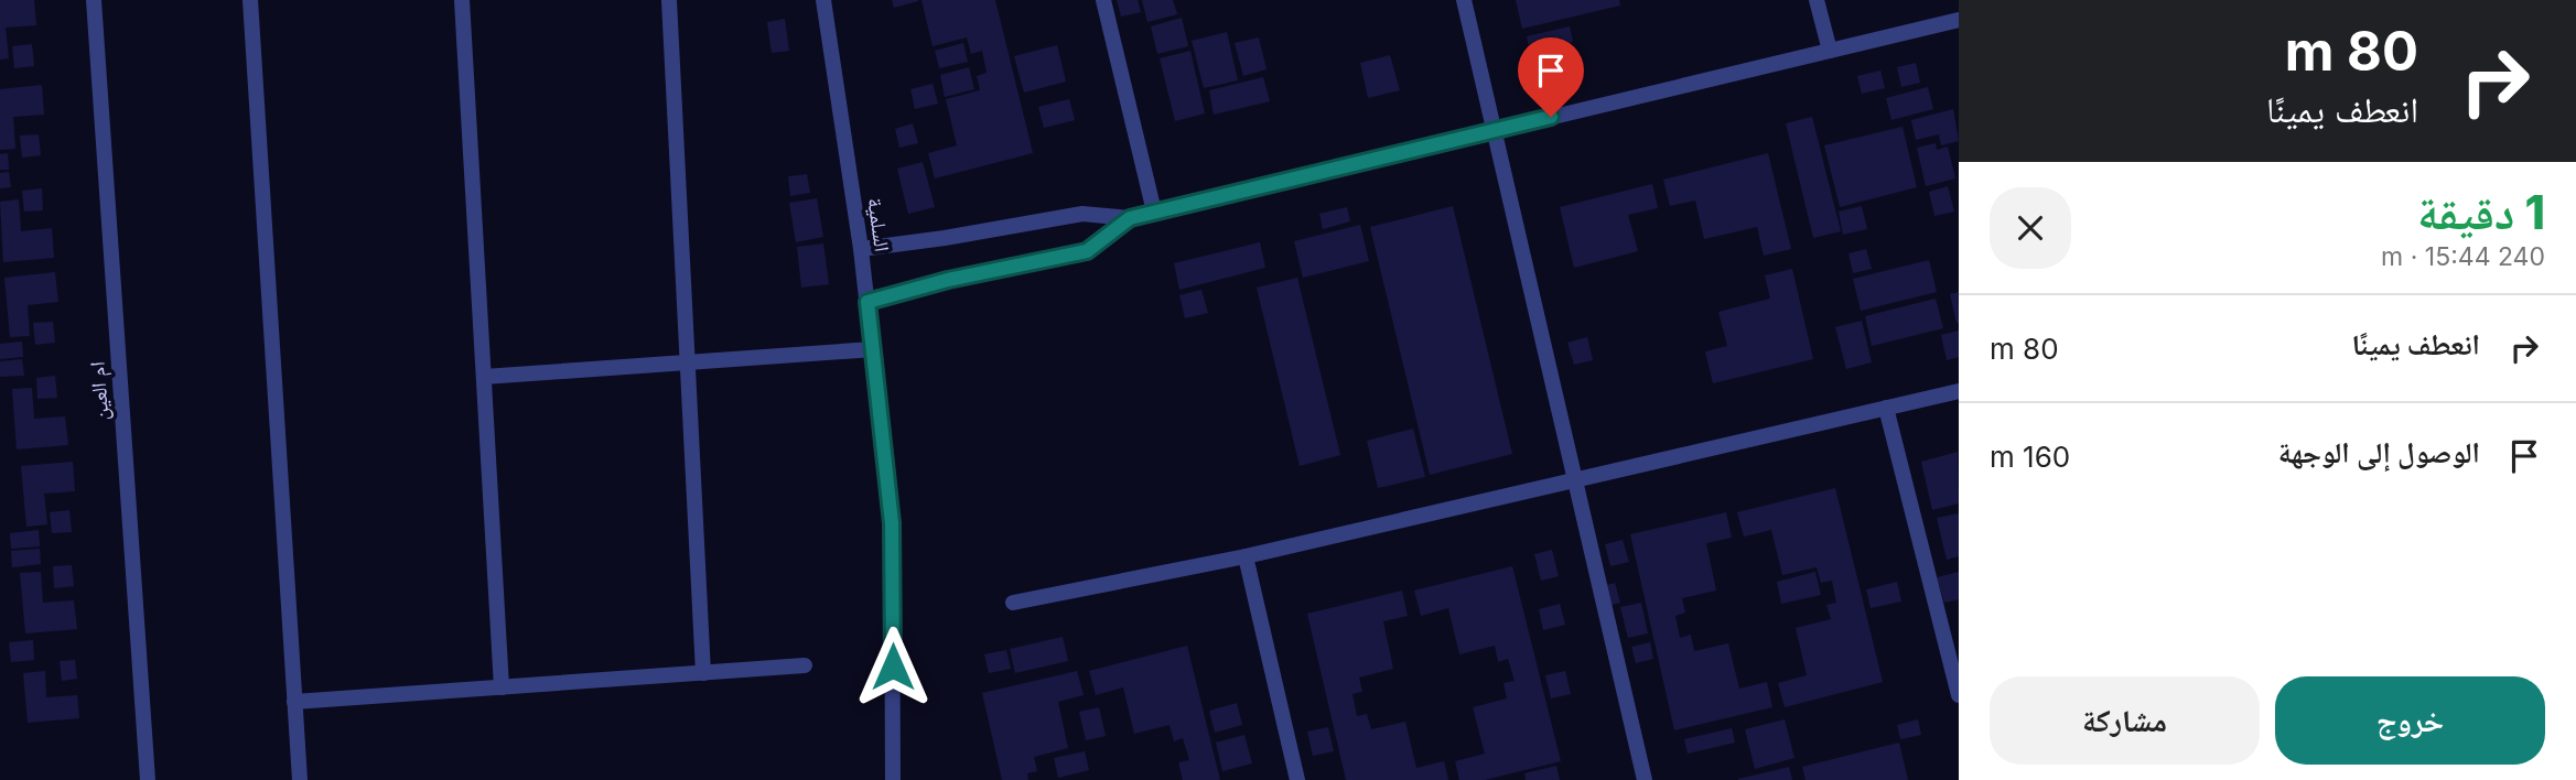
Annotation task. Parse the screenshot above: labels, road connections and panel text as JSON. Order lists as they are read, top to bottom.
{
  "streets": {
    "street": ["السلمية", "ام العين"]
  },
  "page": {
    "turn": ["80 m", "انعطف يمينًا"],
    "heading": ["1 دقيقة", "240 m · 15:44"],
    "list": [
      {
        "name": "انعطف يمينًا",
        "value": "80 m"
      },
      {
        "name": "الوصول إلى الوجهة",
        "value": "160 m"
      }
    ],
    "buttons": ["خروج", "مشاركة"]
  }
}
